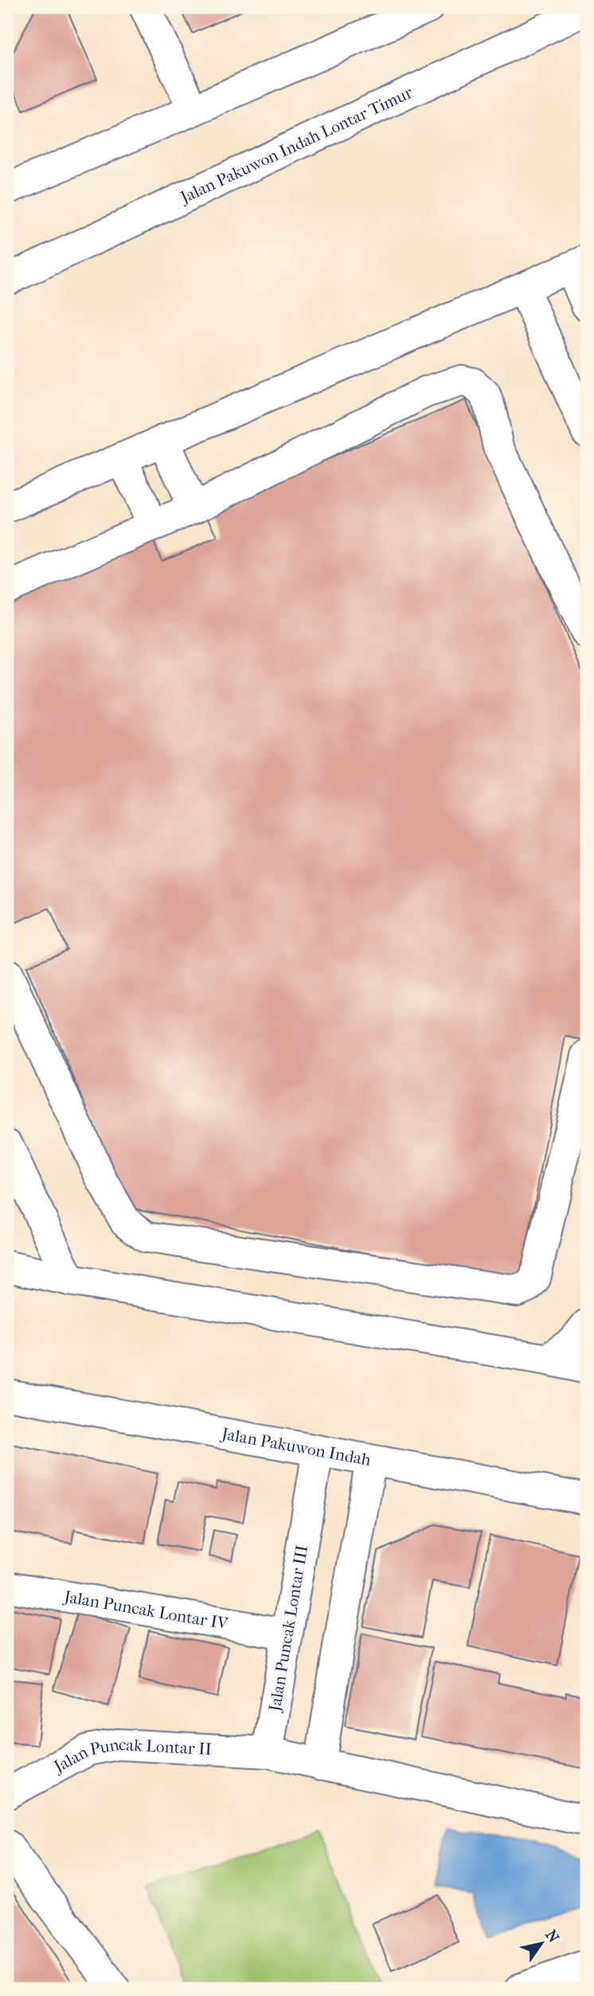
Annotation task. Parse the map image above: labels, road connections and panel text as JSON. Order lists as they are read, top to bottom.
{
  "streets": {
    "street": [
      "Jalan Pakuwon Indah Lontar Timur",
      "Jalan Pakuwon Indah",
      "Jalan Puncak Lontar IV",
      "Jalan Puncak Lontar III",
      "Jalan Puncak Lontar II"
    ]
  },
  "crossings": [
    ["Jalan Pakuwon Indah", "Jalan Puncak Lontar III"],
    ["Jalan Puncak Lontar IV", "Jalan Puncak Lontar III"],
    ["Jalan Puncak Lontar III", "Jalan Puncak Lontar II"]
  ],
  "north": "top right"
}
